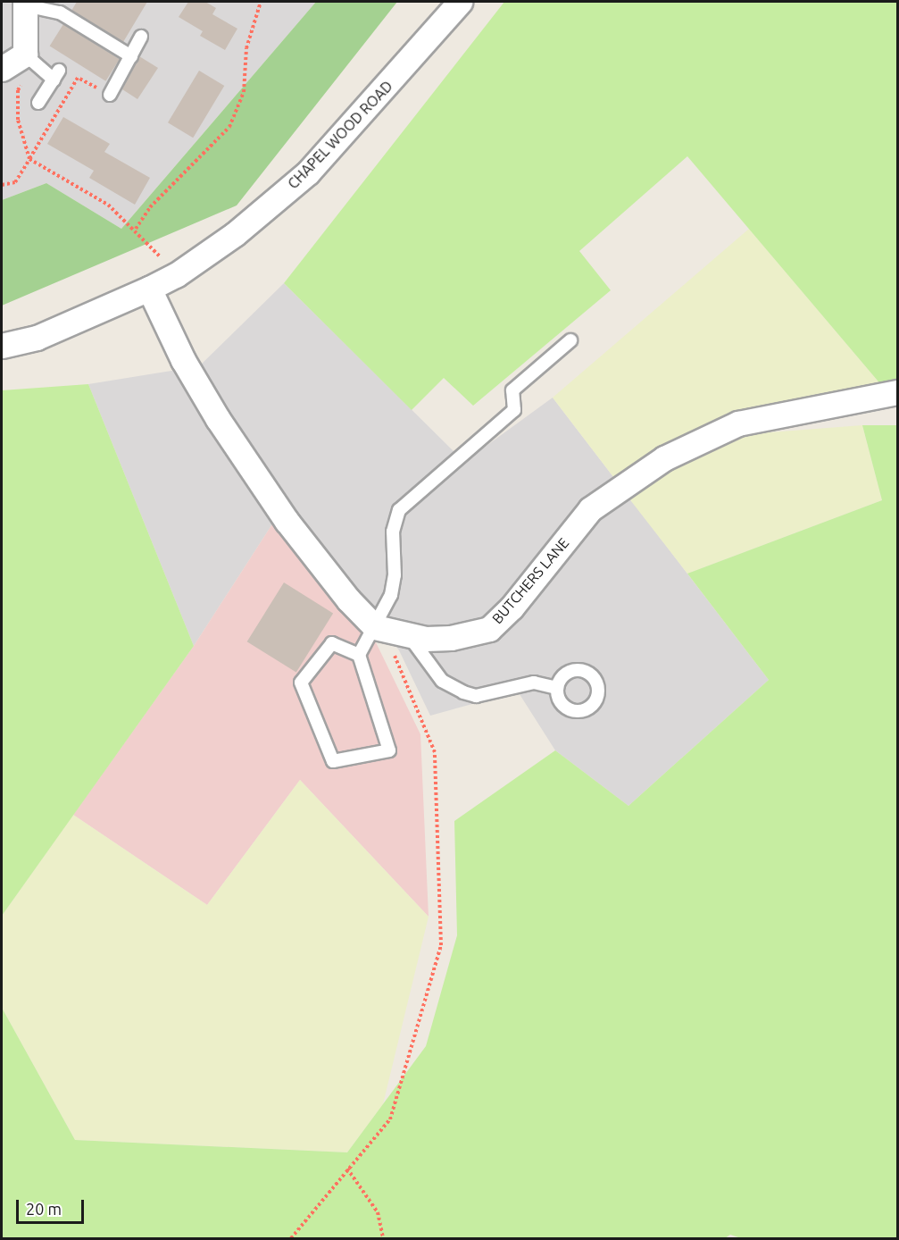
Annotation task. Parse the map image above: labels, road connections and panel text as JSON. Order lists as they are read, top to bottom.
{
  "streets": {
    "street": ["CHAPEL WOOD ROAD", "BUTCHERS LANE"]
  },
  "scale_bar": "20 m"
}
